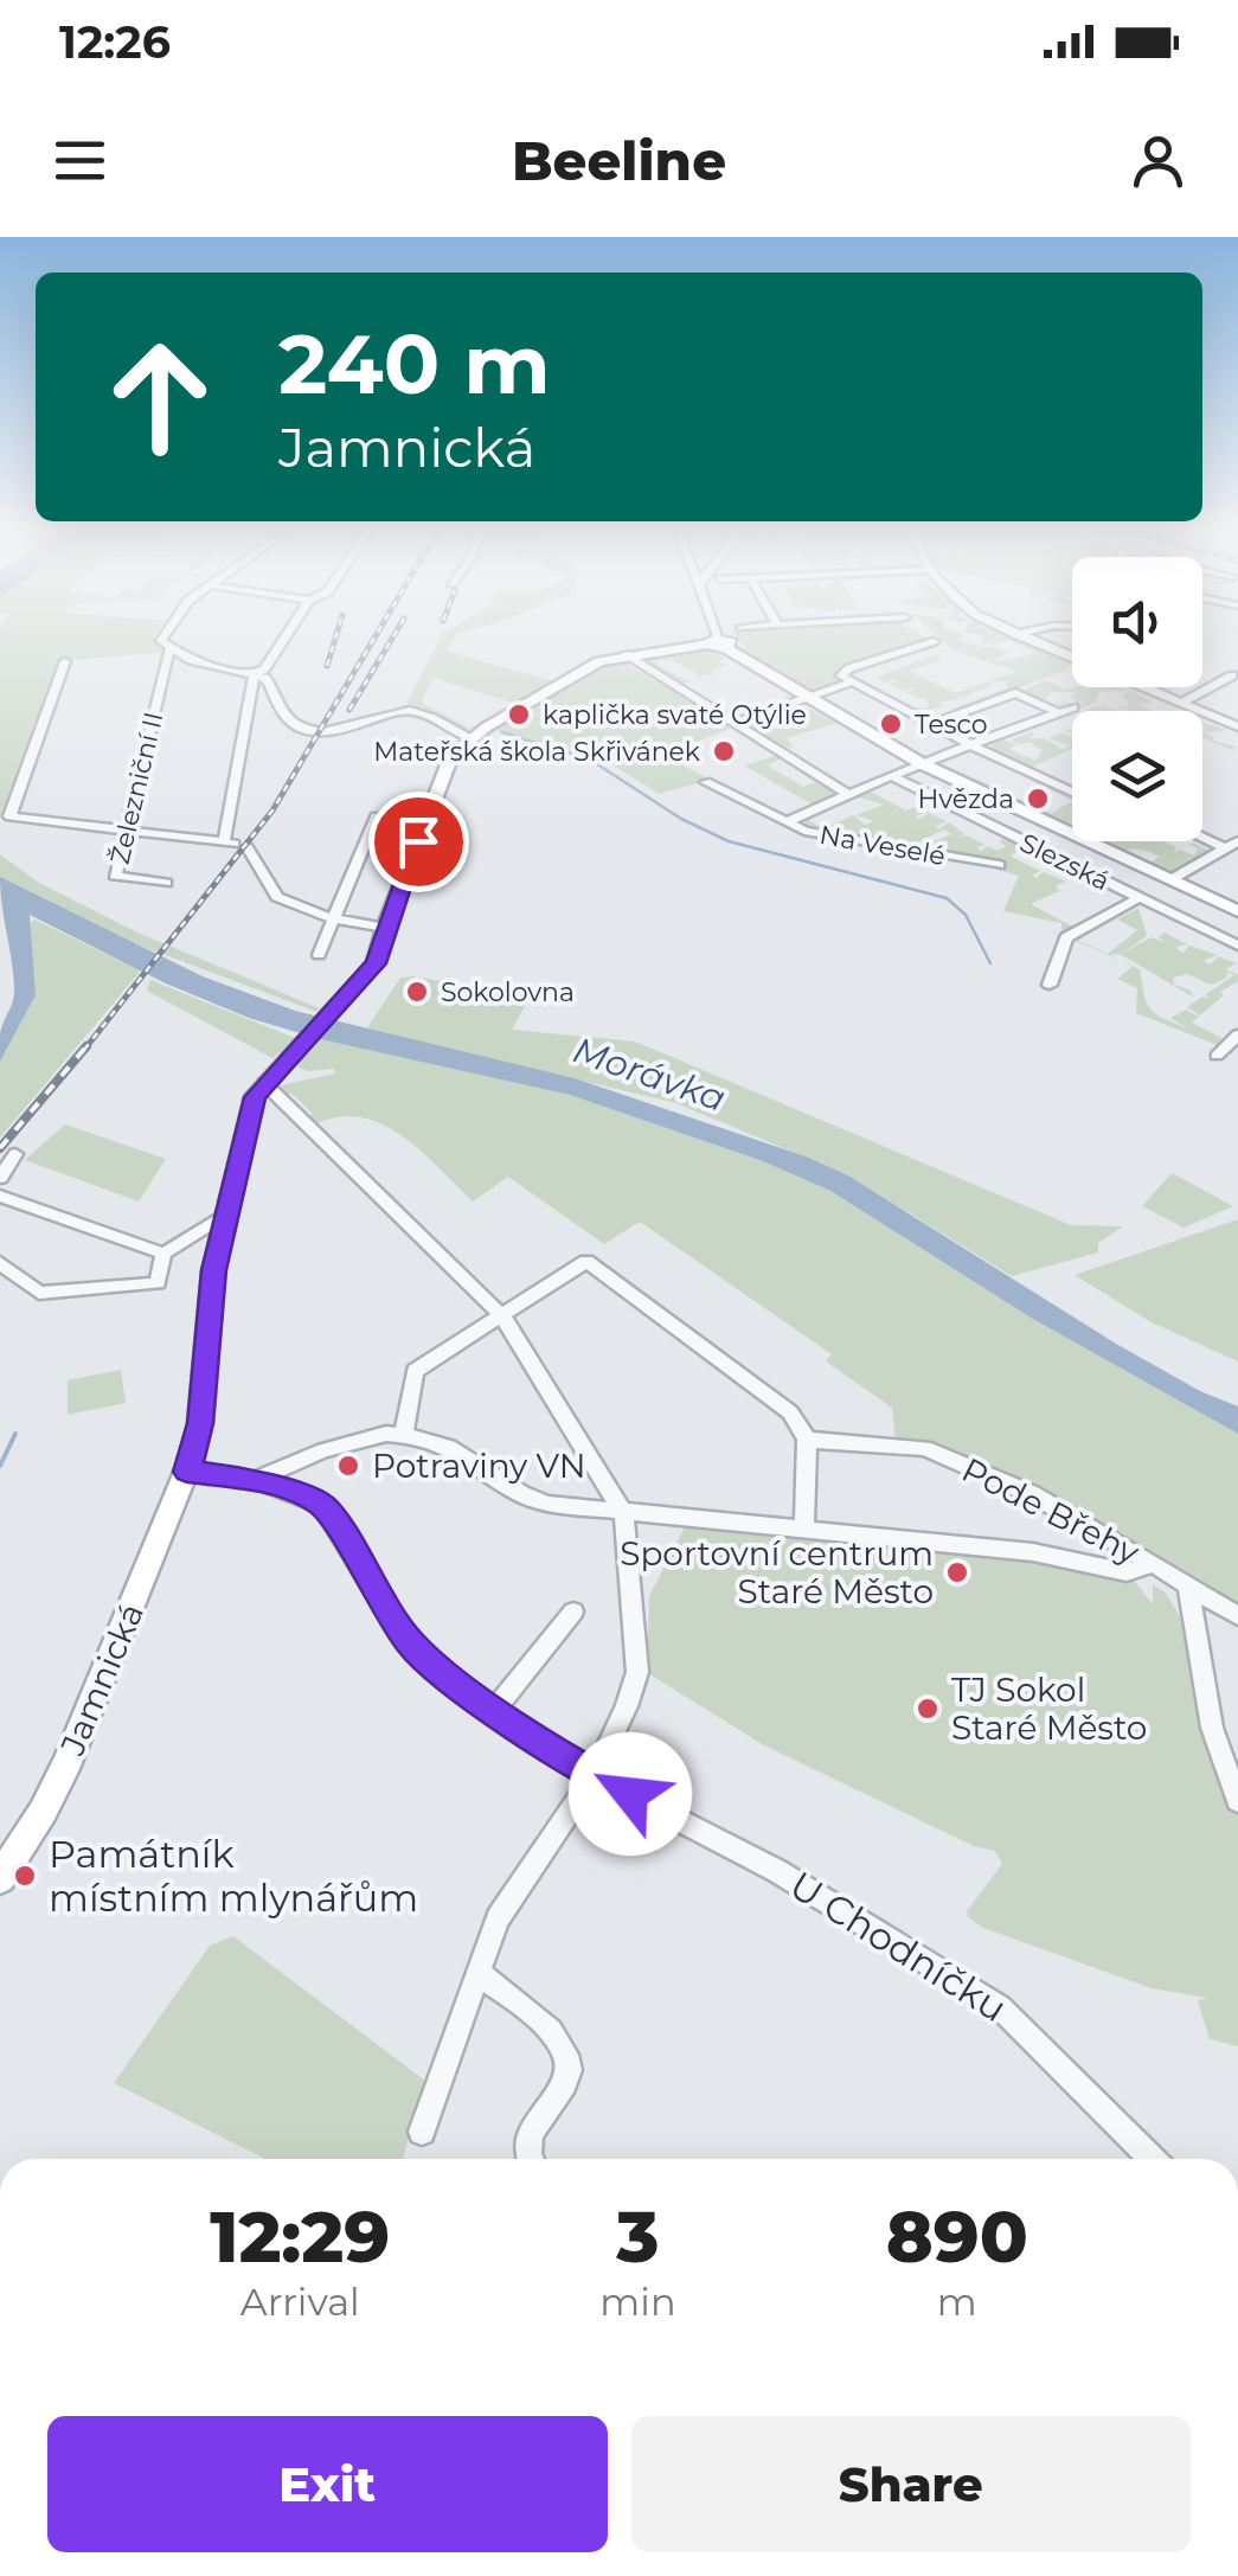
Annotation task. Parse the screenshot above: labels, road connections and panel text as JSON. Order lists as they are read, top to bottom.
{
  "streets": {
    "main road": ["Slezská", "Jamnická"],
    "street": [
      "Železniční II",
      "Na Veselé",
      "Pode Břehy",
      "U Chodníčku"
    ]
  },
  "water": ["Morávka"],
  "places": [
    "kaplička svaté Otýlie",
    "Tesco",
    "Mateřská škola Skřivánek",
    "Hvězda",
    "Sokolovna",
    "Potraviny VN",
    "Sportovní centrum Staré Město",
    "TJ Sokol Staré Město",
    "Památník místním mlynářům"
  ],
  "page": {
    "status": "12:26",
    "header": "Beeline",
    "turn": ["240 m", "Jamnická"],
    "eta": [
      "12:29",
      "Arrival",
      "3",
      "min",
      "890",
      "m"
    ],
    "buttons": ["Exit", "Share"]
  }
}
